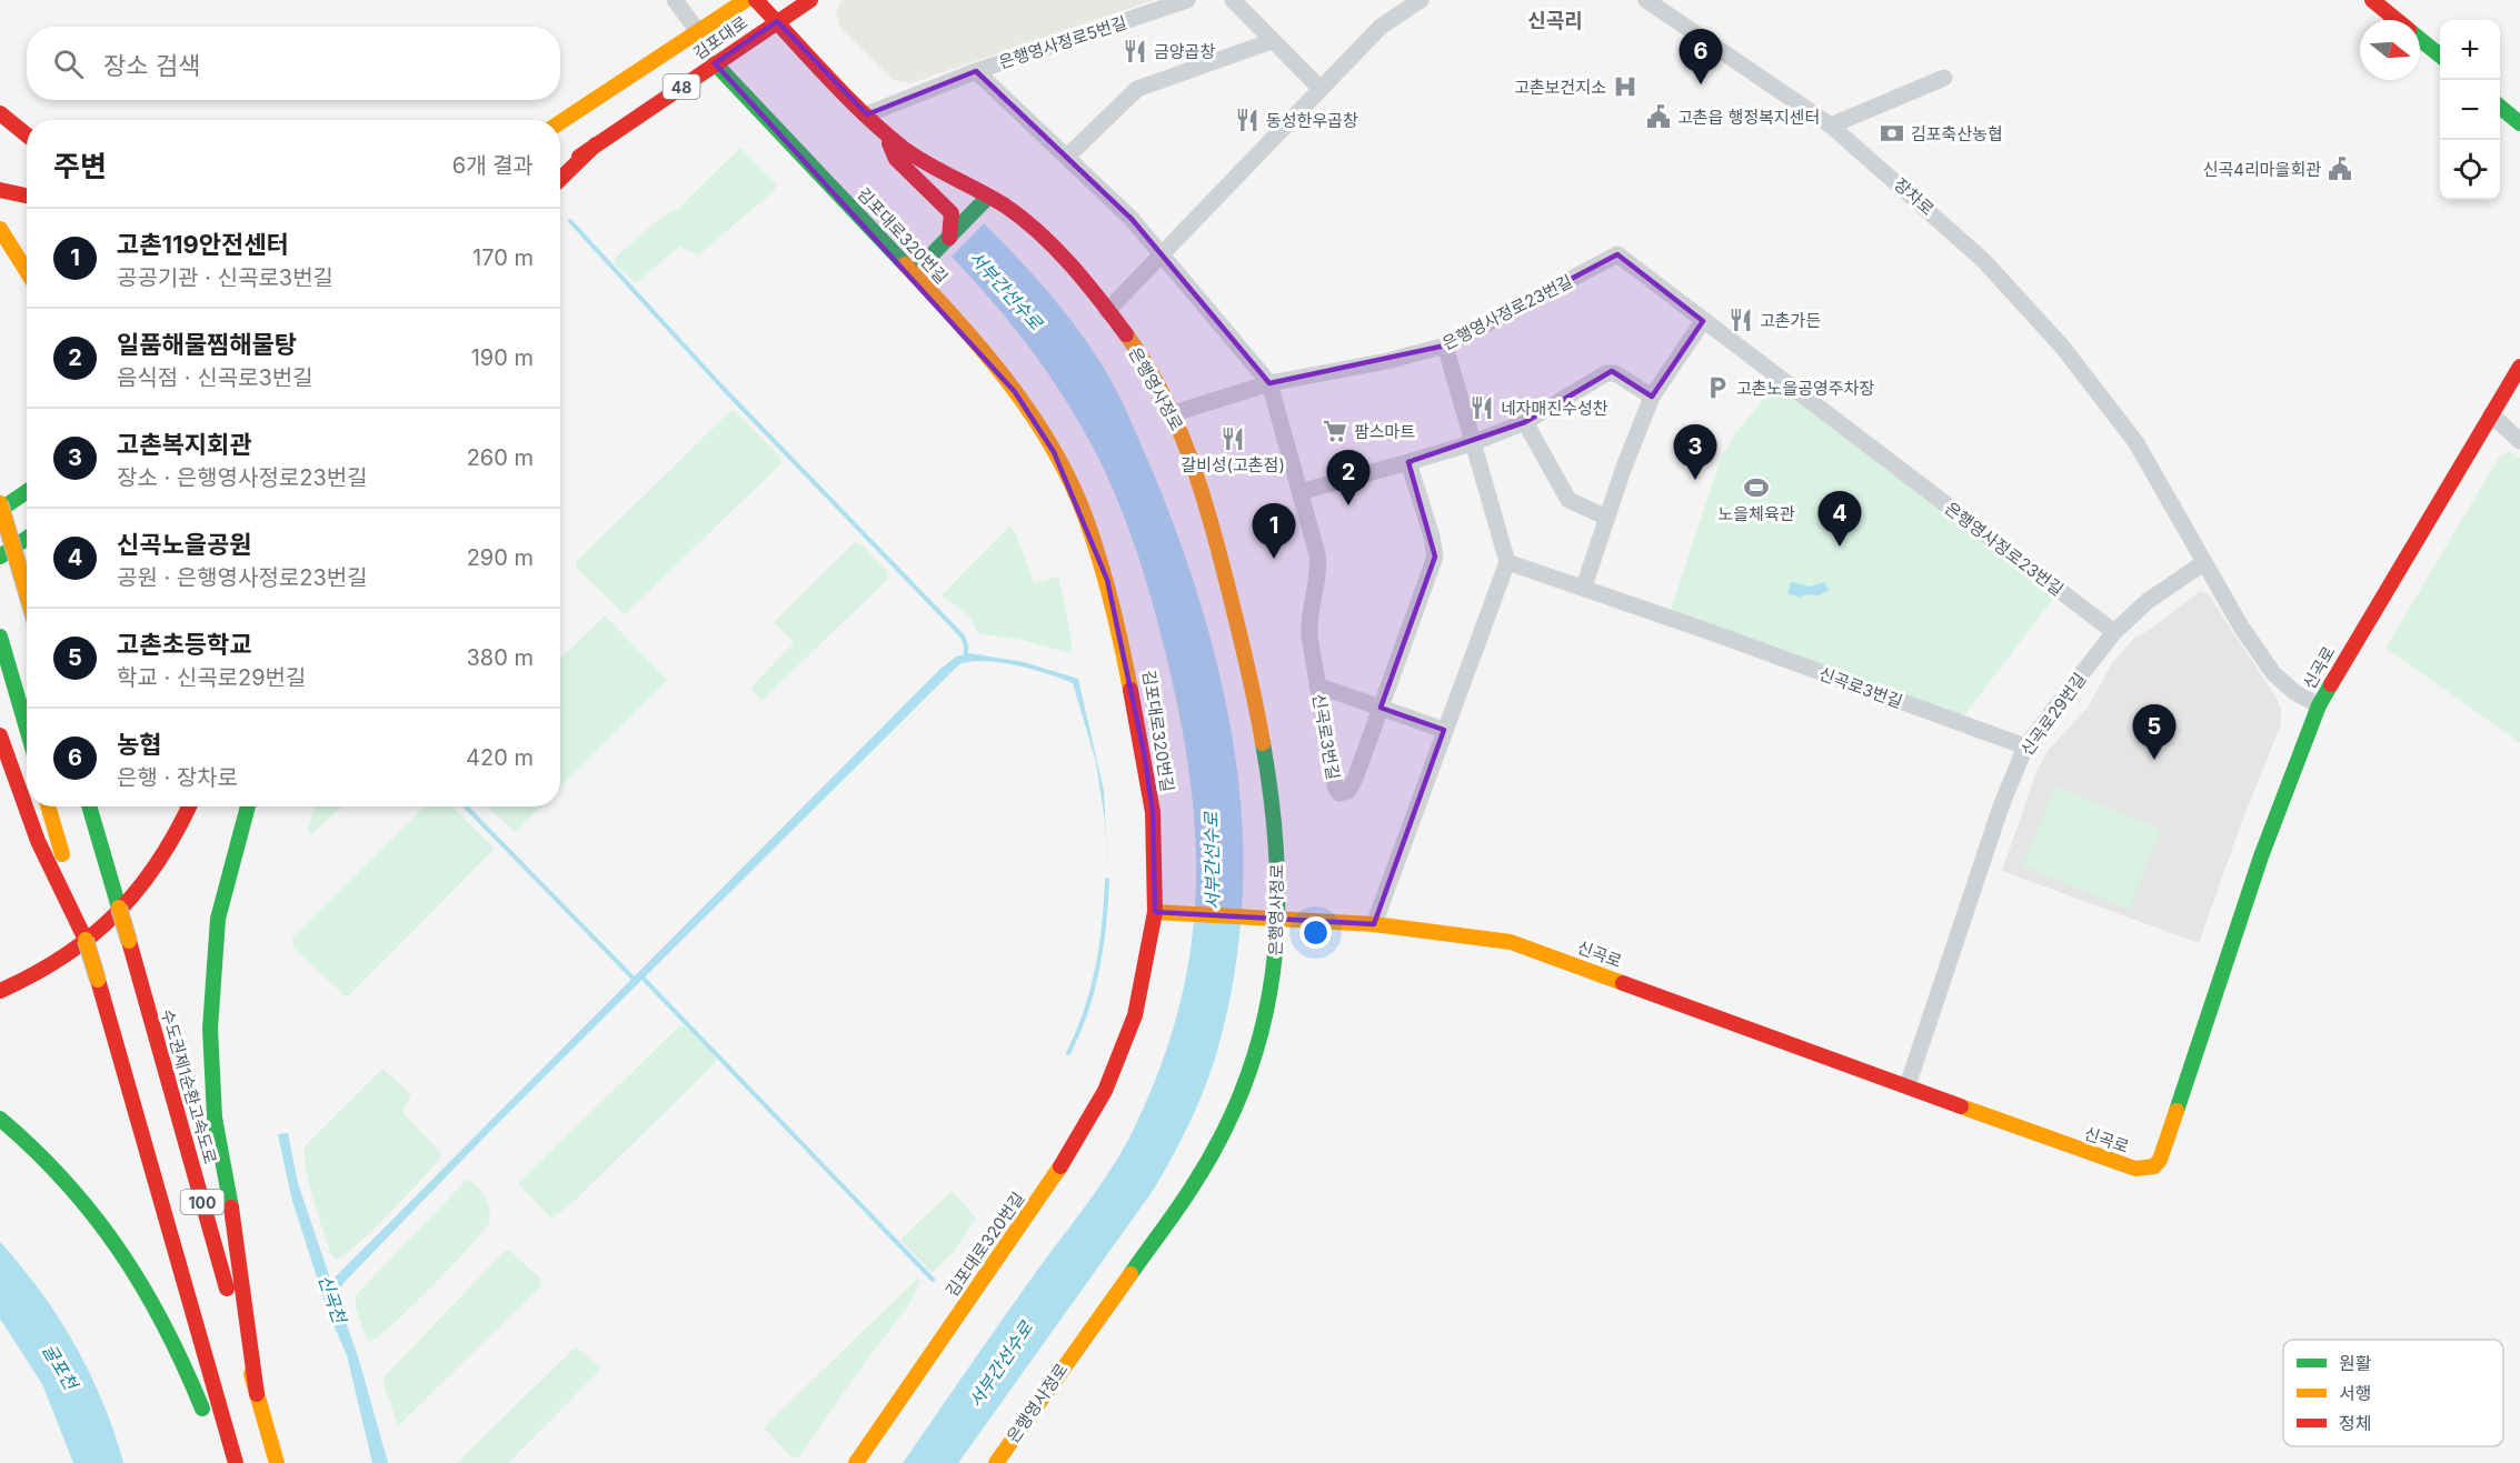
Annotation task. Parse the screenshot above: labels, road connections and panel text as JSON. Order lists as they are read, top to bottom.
{
  "streets": {
    "main road": [
      "김포대로",
      "48",
      "김포대로320번길",
      "은행영사정로",
      "신곡로",
      "수도권제1순환고속도로",
      "100"
    ],
    "street": [
      "은행영사정로5번길",
      "장차로",
      "은행영사정로23번길",
      "신곡로3번길",
      "신곡로29번길"
    ]
  },
  "crossings": [
    ["김포대로", "김포대로320번길"],
    ["김포대로", "은행영사정로"],
    ["은행영사정로5번길", "은행영사정로23번길"],
    ["은행영사정로5번길", "은행영사정로"],
    ["은행영사정로5번길", "신곡로3번길"],
    ["장차로", "신곡로29번길"],
    ["김포대로320번길", "신곡로"],
    ["은행영사정로23번길", "은행영사정로"],
    ["은행영사정로23번길", "신곡로3번길"],
    ["은행영사정로23번길", "신곡로29번길"],
    ["은행영사정로", "신곡로"],
    ["신곡로", "신곡로29번길"],
    ["신곡로3번길", "신곡로29번길"]
  ],
  "districts": ["신곡리"],
  "water": ["서부간선수로", "신곡천", "굴포천"],
  "places": {
    "restaurant": [
      "금양곱창",
      "동성한우곱창",
      "고촌가든",
      "네자매진수성찬",
      "갈비성(고촌점)"
    ],
    "hospital": ["고촌보건지소"],
    "public building": ["고촌읍 행정복지센터", "신곡4리마을회관"],
    "bank": ["김포축산농협"],
    "parking": ["고촌노을공영주차장"],
    "supermarket": ["팜스마트"],
    "sports": ["노을체육관"]
  },
  "legend": ["원활", "서행", "정체"],
  "north": "right",
  "page": {
    "map_buttons": ["+", "−"],
    "search": "장소 검색",
    "pins": [
      "6",
      "3",
      "2",
      "4",
      "1",
      "5"
    ],
    "heading": ["주변", "6개 결과"],
    "list": [
      {
        "mark": "1",
        "name": "고촌119안전센터",
        "note": "공공기관 · 신곡로3번길",
        "value": "170 m"
      },
      {
        "mark": "2",
        "name": "일품해물찜해물탕",
        "note": "음식점 · 신곡로3번길",
        "value": "190 m"
      },
      {
        "mark": "3",
        "name": "고촌복지회관",
        "note": "장소 · 은행영사정로23번길",
        "value": "260 m"
      },
      {
        "mark": "4",
        "name": "신곡노을공원",
        "note": "공원 · 은행영사정로23번길",
        "value": "290 m"
      },
      {
        "mark": "5",
        "name": "고촌초등학교",
        "note": "학교 · 신곡로29번길",
        "value": "380 m"
      },
      {
        "mark": "6",
        "name": "농협",
        "note": "은행 · 장차로",
        "value": "420 m"
      }
    ]
  }
}
